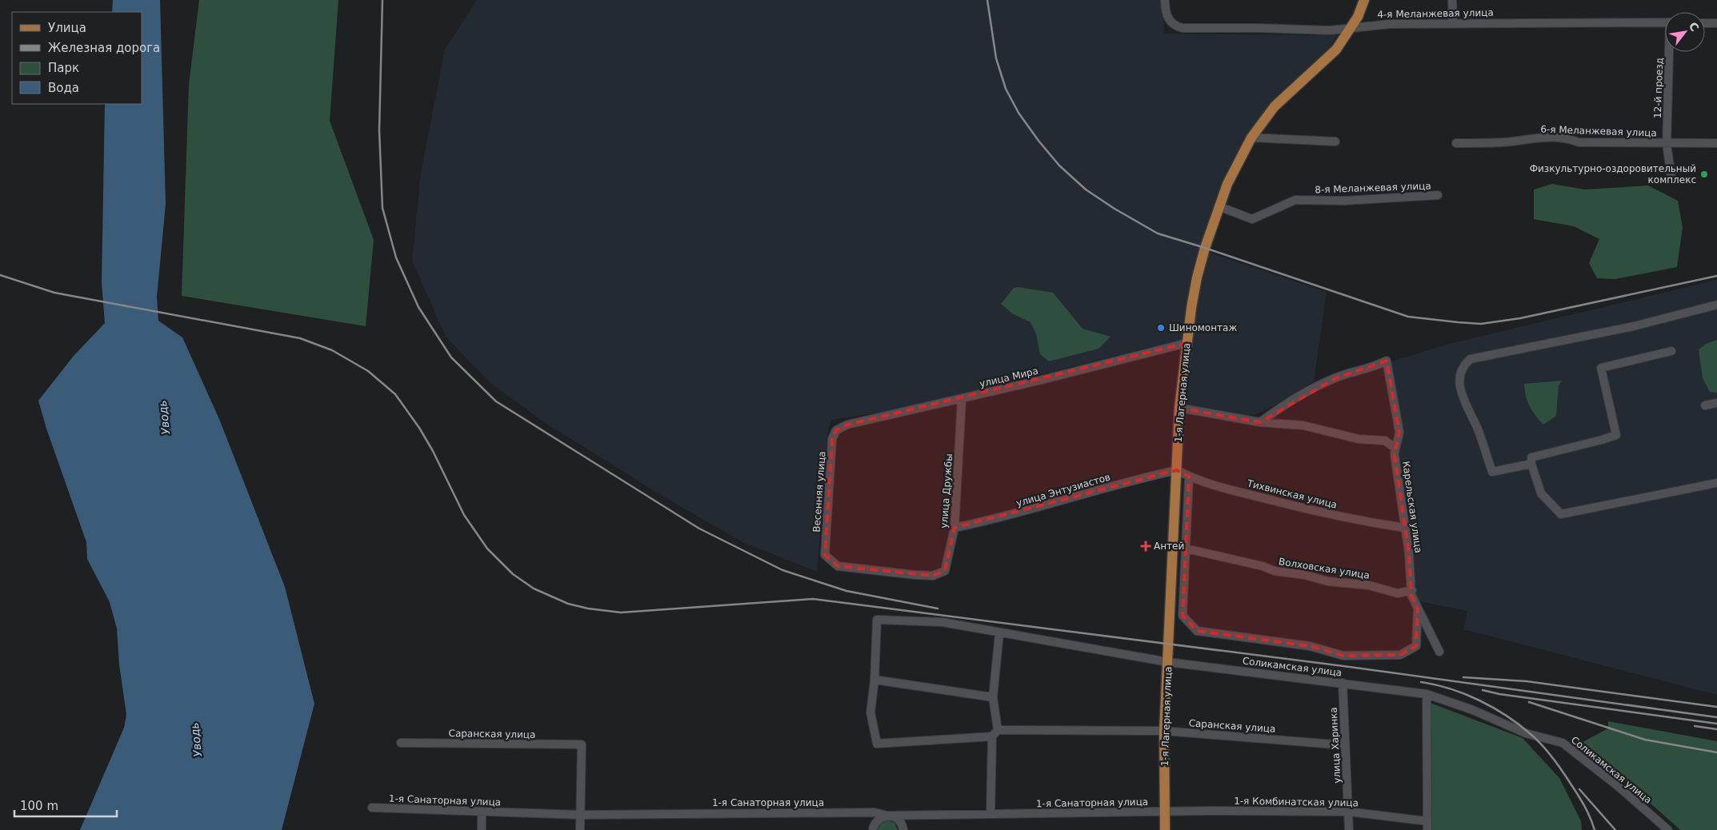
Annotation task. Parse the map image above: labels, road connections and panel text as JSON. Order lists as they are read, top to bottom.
{
  "streets": {
    "main road": ["1-я Лагерная улица"],
    "street": [
      "4-я Меланжевая улица",
      "12-й проезд",
      "6-я Меланжевая улица",
      "8-я Меланжевая улица",
      "улица Мира",
      "улица Энтузиастов",
      "улица Дружбы",
      "Весенняя улица",
      "Тихвинская улица",
      "Карельская улица",
      "Волховская улица",
      "Соликамская улица",
      "Саранская улица",
      "улица Харинка",
      "1-я Санаторная улица",
      "1-я Комбинатская улица"
    ]
  },
  "crossings": [
    ["4-я Меланжевая улица", "1-я Лагерная улица"],
    ["12-й проезд", "6-я Меланжевая улица"],
    ["8-я Меланжевая улица", "1-я Лагерная улица"],
    ["улица Мира", "1-я Лагерная улица"],
    ["улица Мира", "улица Дружбы"],
    ["улица Мира", "Весенняя улица"],
    ["1-я Лагерная улица", "улица Энтузиастов"],
    ["1-я Лагерная улица", "Тихвинская улица"],
    ["1-я Лагерная улица", "Соликамская улица"],
    ["1-я Лагерная улица", "Саранская улица"],
    ["1-я Лагерная улица", "1-я Санаторная улица"],
    ["1-я Лагерная улица", "1-я Комбинатская улица"],
    ["улица Энтузиастов", "улица Дружбы"],
    ["улица Энтузиастов", "Тихвинская улица"],
    ["улица Дружбы", "Весенняя улица"],
    ["Тихвинская улица", "Карельская улица"],
    ["Карельская улица", "Волховская улица"],
    ["Соликамская улица", "Саранская улица"],
    ["Соликамская улица", "улица Харинка"],
    ["Саранская улица", "улица Харинка"],
    ["Саранская улица", "1-я Санаторная улица"],
    ["улица Харинка", "1-я Комбинатская улица"],
    ["1-я Санаторная улица", "1-я Комбинатская улица"]
  ],
  "water": ["Уводь"],
  "places": {
    "other": ["Физкультурно-оздоровительный комплекс", "Шиномонтаж"],
    "health": ["Антей"]
  },
  "legend": [
    "Улица",
    "Железная дорога",
    "Парк",
    "Вода"
  ],
  "scale_bar": "100 m",
  "north": "top right"
}
